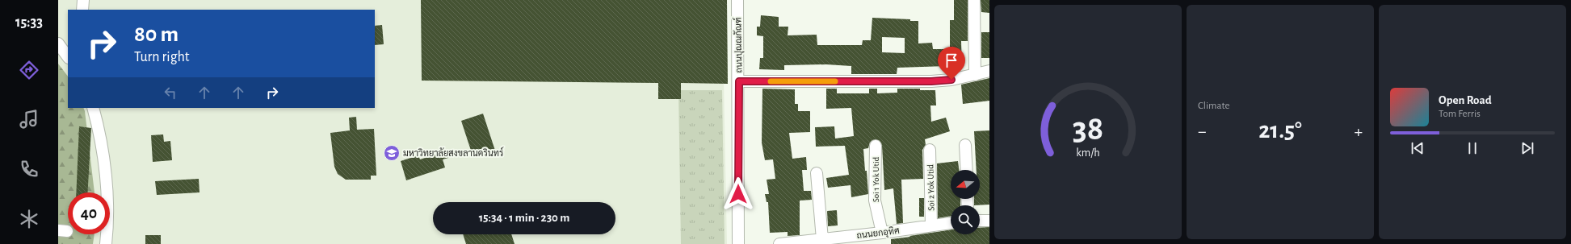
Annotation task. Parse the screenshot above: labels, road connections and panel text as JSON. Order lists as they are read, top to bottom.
{
  "streets": {
    "street": [
      "ถนนปุณณกัณฑ์",
      "Soi 1 Yok Utid",
      "Soi 2 Yok Utid",
      "ถนนยกอุทิศ"
    ]
  },
  "crossings": [
    ["Soi 1 Yok Utid", "ถนนยกอุทิศ"],
    ["Soi 2 Yok Utid", "ถนนยกอุทิศ"]
  ],
  "places": {
    "school or university": ["มหาวิทยาลัยสงขลานครินทร์"]
  },
  "north": "left",
  "page": {
    "tabs": "15:33",
    "tile": "Climate",
    "turn": ["80 m", "Turn right"],
    "song": ["Open Road", "Tom Ferris"],
    "heat": ["−", "21.5°", "+"],
    "limit": "40",
    "trip": "15:34 · 1 min · 230 m",
    "gauge": ["38", "km/h"]
  }
}
